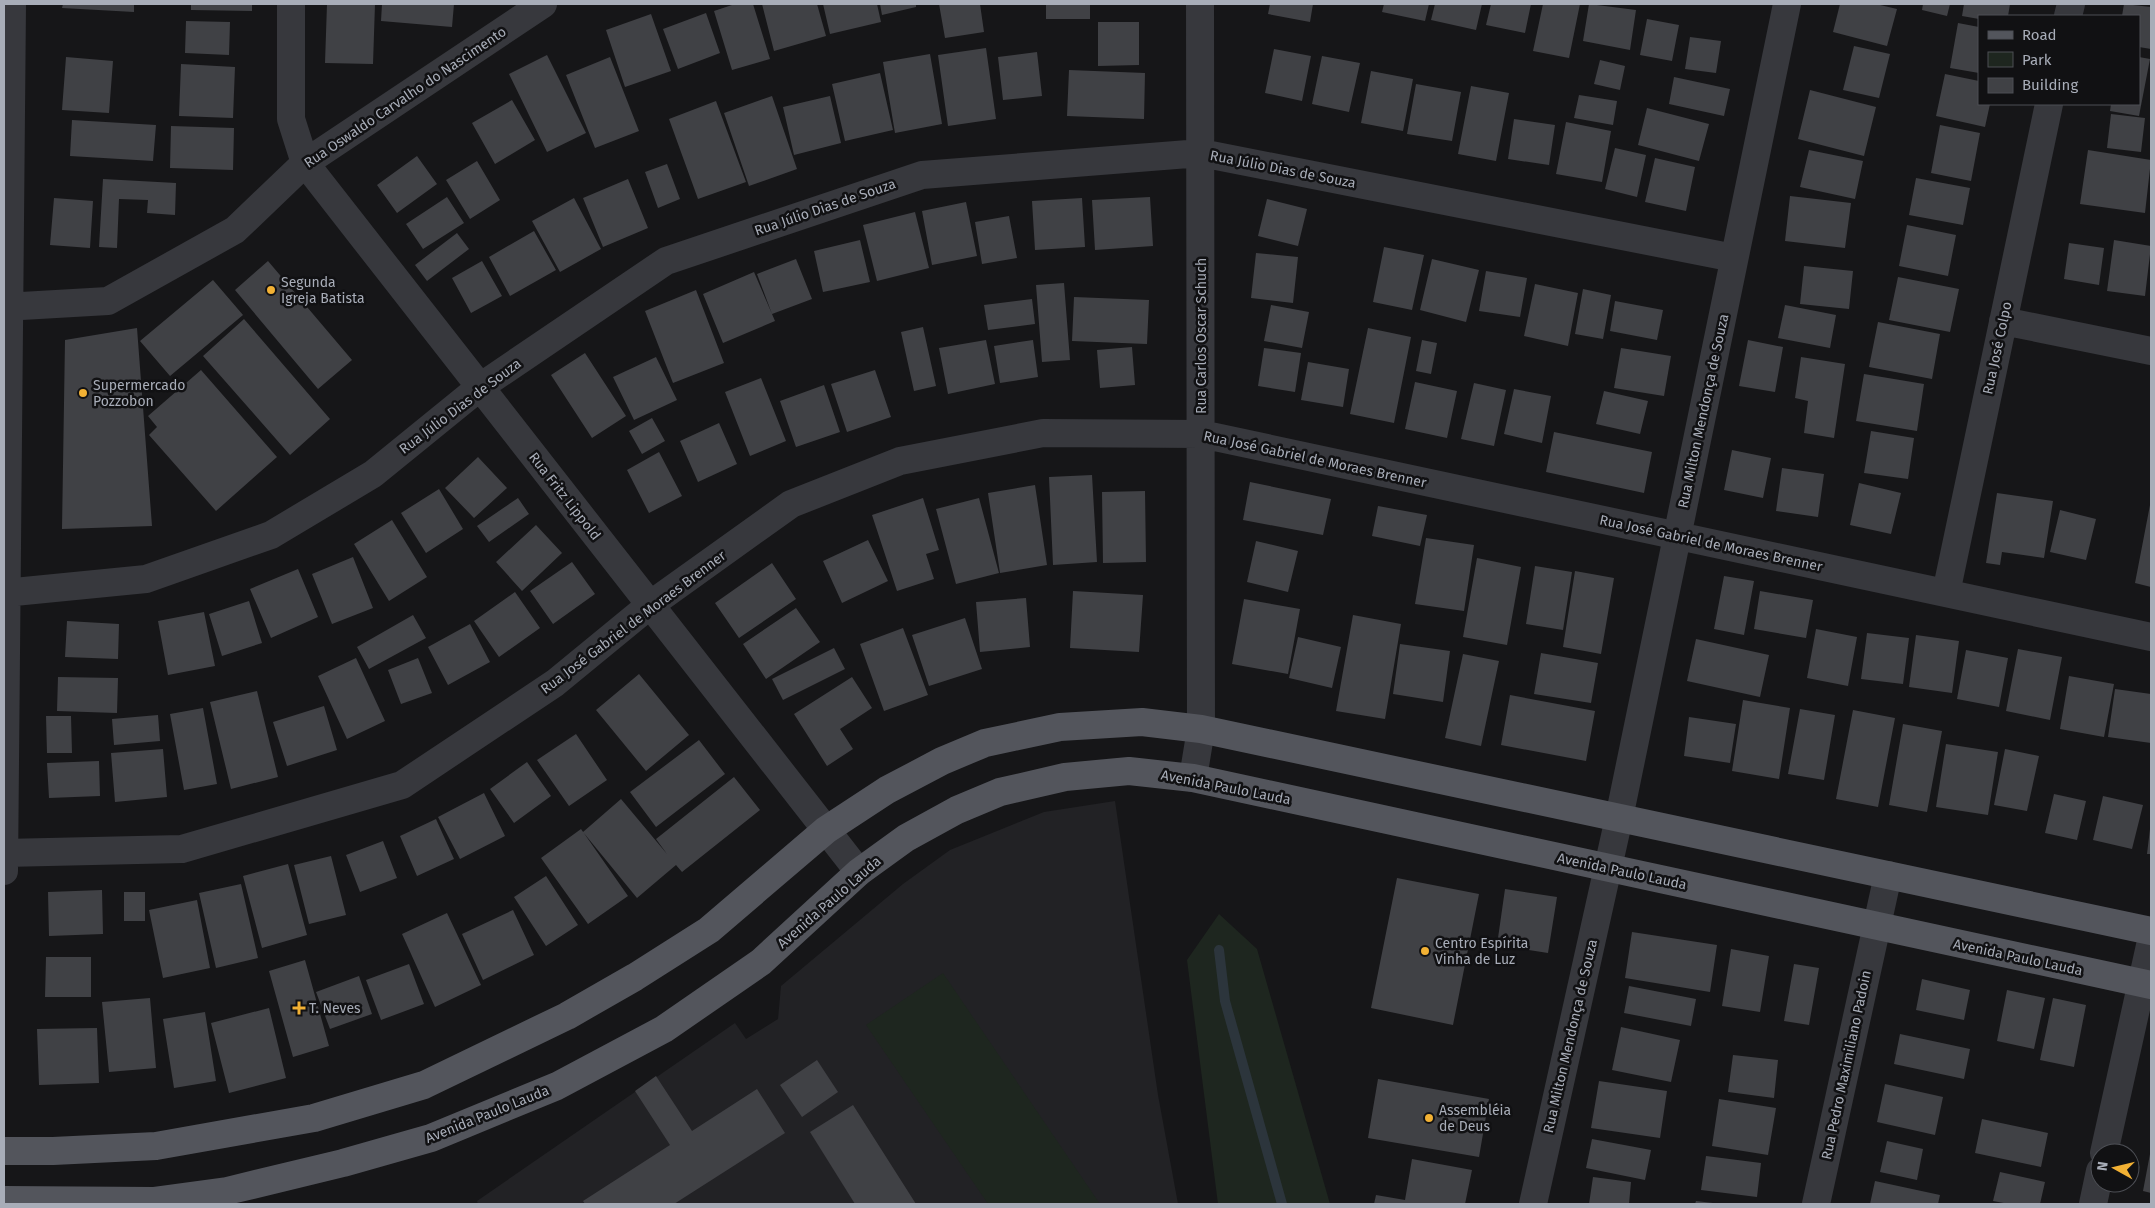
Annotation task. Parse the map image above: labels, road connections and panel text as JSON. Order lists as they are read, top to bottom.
{
  "streets": {
    "main road": ["Avenida Paulo Lauda"],
    "street": [
      "Rua Oswaldo Carvalho do Nascimento",
      "Rua Júlio Dias de Souza",
      "Rua Carlos Oscar Schuch",
      "Rua José Colpo",
      "Rua Milton Mendonça de Souza",
      "Rua José Gabriel de Moraes Brenner",
      "Rua Fritz Lippold",
      "Rua Pedro Maximiliano Padoin"
    ]
  },
  "crossings": [
    ["Rua Oswaldo Carvalho do Nascimento", "Rua Fritz Lippold"],
    ["Rua Júlio Dias de Souza", "Rua Carlos Oscar Schuch"],
    ["Rua Júlio Dias de Souza", "Rua Milton Mendonça de Souza"],
    ["Rua Júlio Dias de Souza", "Rua Fritz Lippold"],
    ["Rua Carlos Oscar Schuch", "Rua José Gabriel de Moraes Brenner"],
    ["Rua Carlos Oscar Schuch", "Avenida Paulo Lauda"],
    ["Rua José Colpo", "Rua José Gabriel de Moraes Brenner"],
    ["Rua Milton Mendonça de Souza", "Rua José Gabriel de Moraes Brenner"],
    ["Rua Milton Mendonça de Souza", "Avenida Paulo Lauda"],
    ["Rua José Gabriel de Moraes Brenner", "Rua Fritz Lippold"],
    ["Rua Fritz Lippold", "Avenida Paulo Lauda"],
    ["Avenida Paulo Lauda", "Rua Pedro Maximiliano Padoin"]
  ],
  "places": {
    "other": [
      "Segunda Igreja Batista",
      "Supermercado Pozzobon",
      "Centro Espírita Vinha de Luz",
      "Assembléia de Deus"
    ],
    "health": ["T. Neves"]
  },
  "legend": ["Road", "Park", "Building"],
  "north": "left"
}
